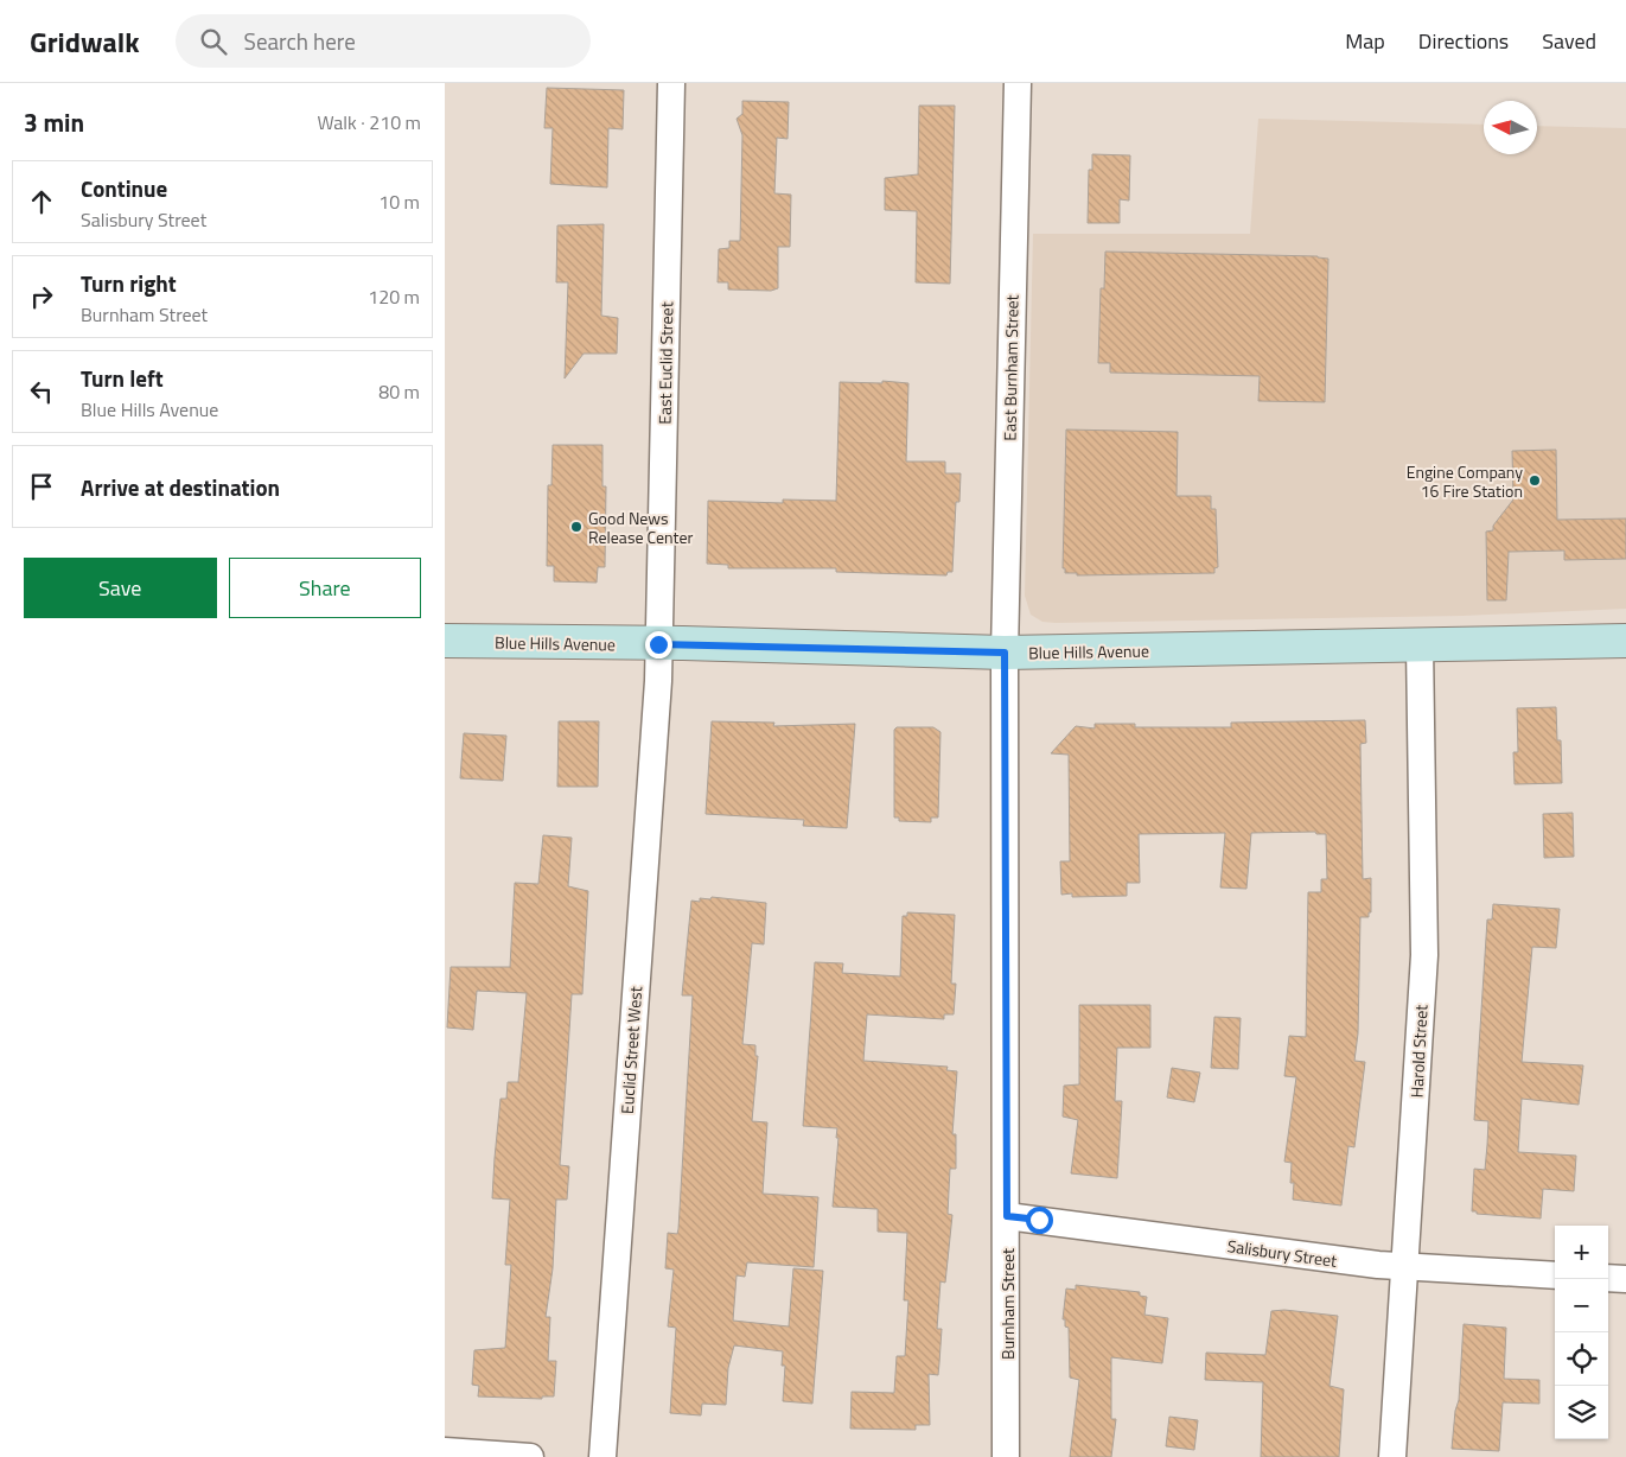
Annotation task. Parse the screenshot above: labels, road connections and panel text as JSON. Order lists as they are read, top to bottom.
{
  "streets": {
    "main road": ["Blue Hills Avenue"],
    "street": [
      "East Euclid Street",
      "East Burnham Street",
      "Euclid Street West",
      "Harold Street",
      "Salisbury Street",
      "Burnham Street"
    ]
  },
  "crossings": [
    ["East Euclid Street", "Blue Hills Avenue"],
    ["East Euclid Street", "Euclid Street West"],
    ["East Burnham Street", "Blue Hills Avenue"],
    ["East Burnham Street", "Burnham Street"],
    ["Blue Hills Avenue", "Euclid Street West"],
    ["Blue Hills Avenue", "Harold Street"],
    ["Blue Hills Avenue", "Burnham Street"],
    ["Harold Street", "Salisbury Street"],
    ["Salisbury Street", "Burnham Street"]
  ],
  "places": ["Engine Company 16 Fire Station", "Good News Release Center"],
  "north": "left",
  "page": {
    "header": "Gridwalk",
    "search": "Search here",
    "nav": ["Map", "Directions", "Saved"],
    "heading": ["3 min", "Walk · 210 m"],
    "list": [
      ["Continue", "Salisbury Street", "10 m"],
      ["Turn right", "Burnham Street", "120 m"],
      ["Turn left", "Blue Hills Avenue", "80 m"],
      "Arrive at destination"
    ],
    "buttons": ["Save", "Share"],
    "map_buttons": ["+", "−"]
  }
}
